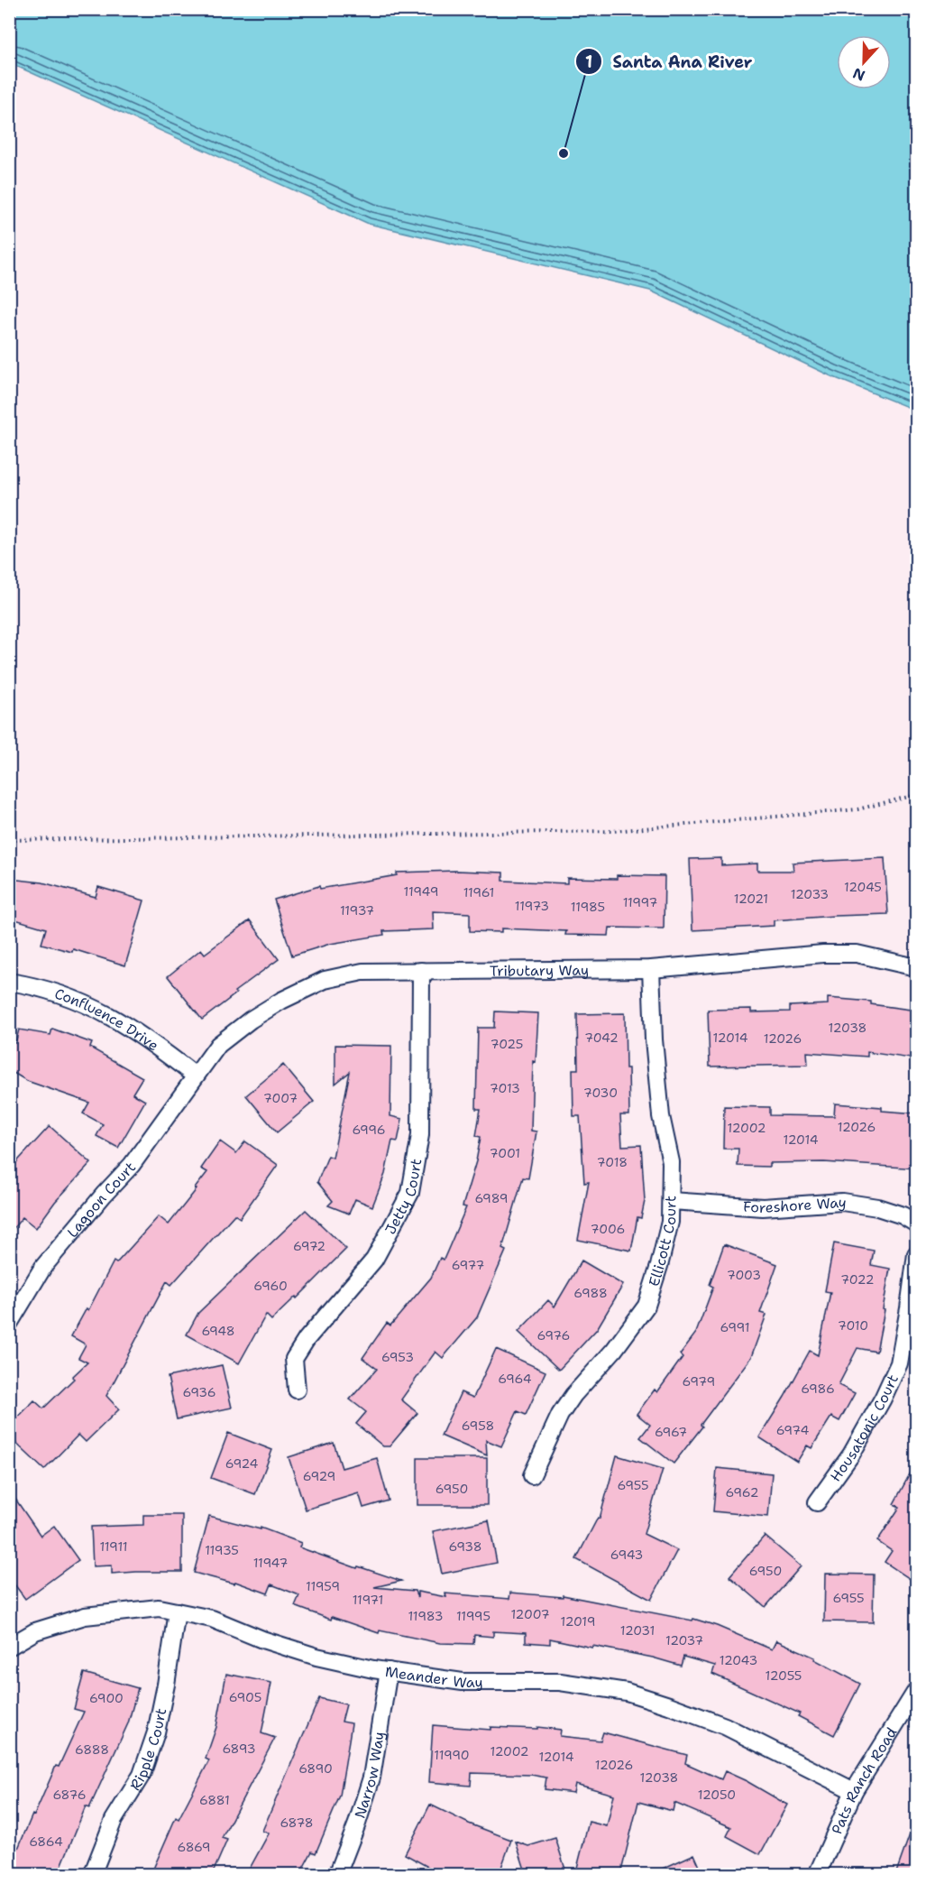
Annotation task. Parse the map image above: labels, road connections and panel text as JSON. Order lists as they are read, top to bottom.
{
  "streets": {
    "street": [
      "Tributary Way",
      "Confluence Drive",
      "Jetty Court",
      "Lagoon Court",
      "Foreshore Way",
      "Ellicott Court",
      "Housatonic Court",
      "Meander Way",
      "Ripple Court",
      "Narrow Way",
      "Pats Ranch Road"
    ]
  },
  "crossings": [
    ["Tributary Way", "Confluence Drive"],
    ["Tributary Way", "Jetty Court"],
    ["Tributary Way", "Lagoon Court"],
    ["Tributary Way", "Ellicott Court"],
    ["Confluence Drive", "Lagoon Court"],
    ["Foreshore Way", "Ellicott Court"],
    ["Meander Way", "Ripple Court"],
    ["Meander Way", "Narrow Way"],
    ["Meander Way", "Pats Ranch Road"]
  ],
  "places": ["Santa Ana River"],
  "house_numbers": [
    "12045",
    "11949",
    "11961",
    "12033",
    "12021",
    "11997",
    "11973",
    "11985",
    "11937",
    "12038",
    "7042",
    "12014",
    "12026",
    "7025",
    "7013",
    "7030",
    "7007",
    "12026",
    "12002",
    "6996",
    "12014",
    "7001",
    "7018",
    "6989",
    "7006",
    "6972",
    "6977",
    "7003",
    "7022",
    "6960",
    "6988",
    "7010",
    "6991",
    "6948",
    "6976",
    "6953",
    "6964",
    "6979",
    "6986",
    "6936",
    "6958",
    "6974",
    "6967",
    "6924",
    "6929",
    "6955",
    "6950",
    "6962",
    "11911",
    "6938",
    "11935",
    "6943",
    "11947",
    "6950",
    "11959",
    "6955",
    "11971",
    "12007",
    "11983",
    "11995",
    "12019",
    "12031",
    "12037",
    "12043",
    "12055",
    "6905",
    "6900",
    "6893",
    "6888",
    "12002",
    "11990",
    "12014",
    "12026",
    "6890",
    "12038",
    "6876",
    "12050",
    "6881",
    "6878",
    "6864",
    "6869"
  ],
  "north": "bottom"
}
